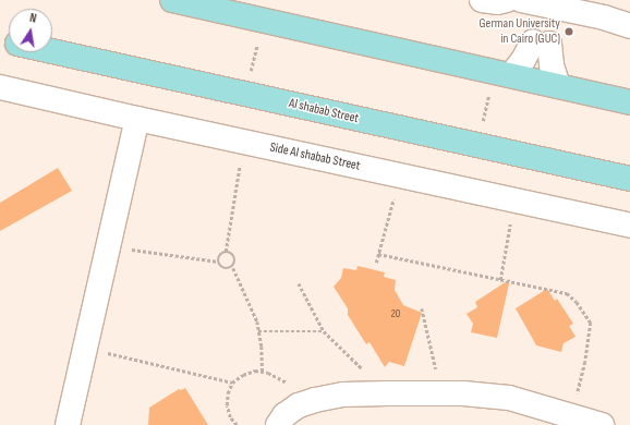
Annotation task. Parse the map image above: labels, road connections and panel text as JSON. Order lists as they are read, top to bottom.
{
  "streets": {
    "main road": ["Al shabab Street"],
    "street": ["Side Al shabab Street"]
  },
  "places": ["German University in Cairo (GUC)"],
  "house_numbers": ["20"],
  "north": "top"
}
